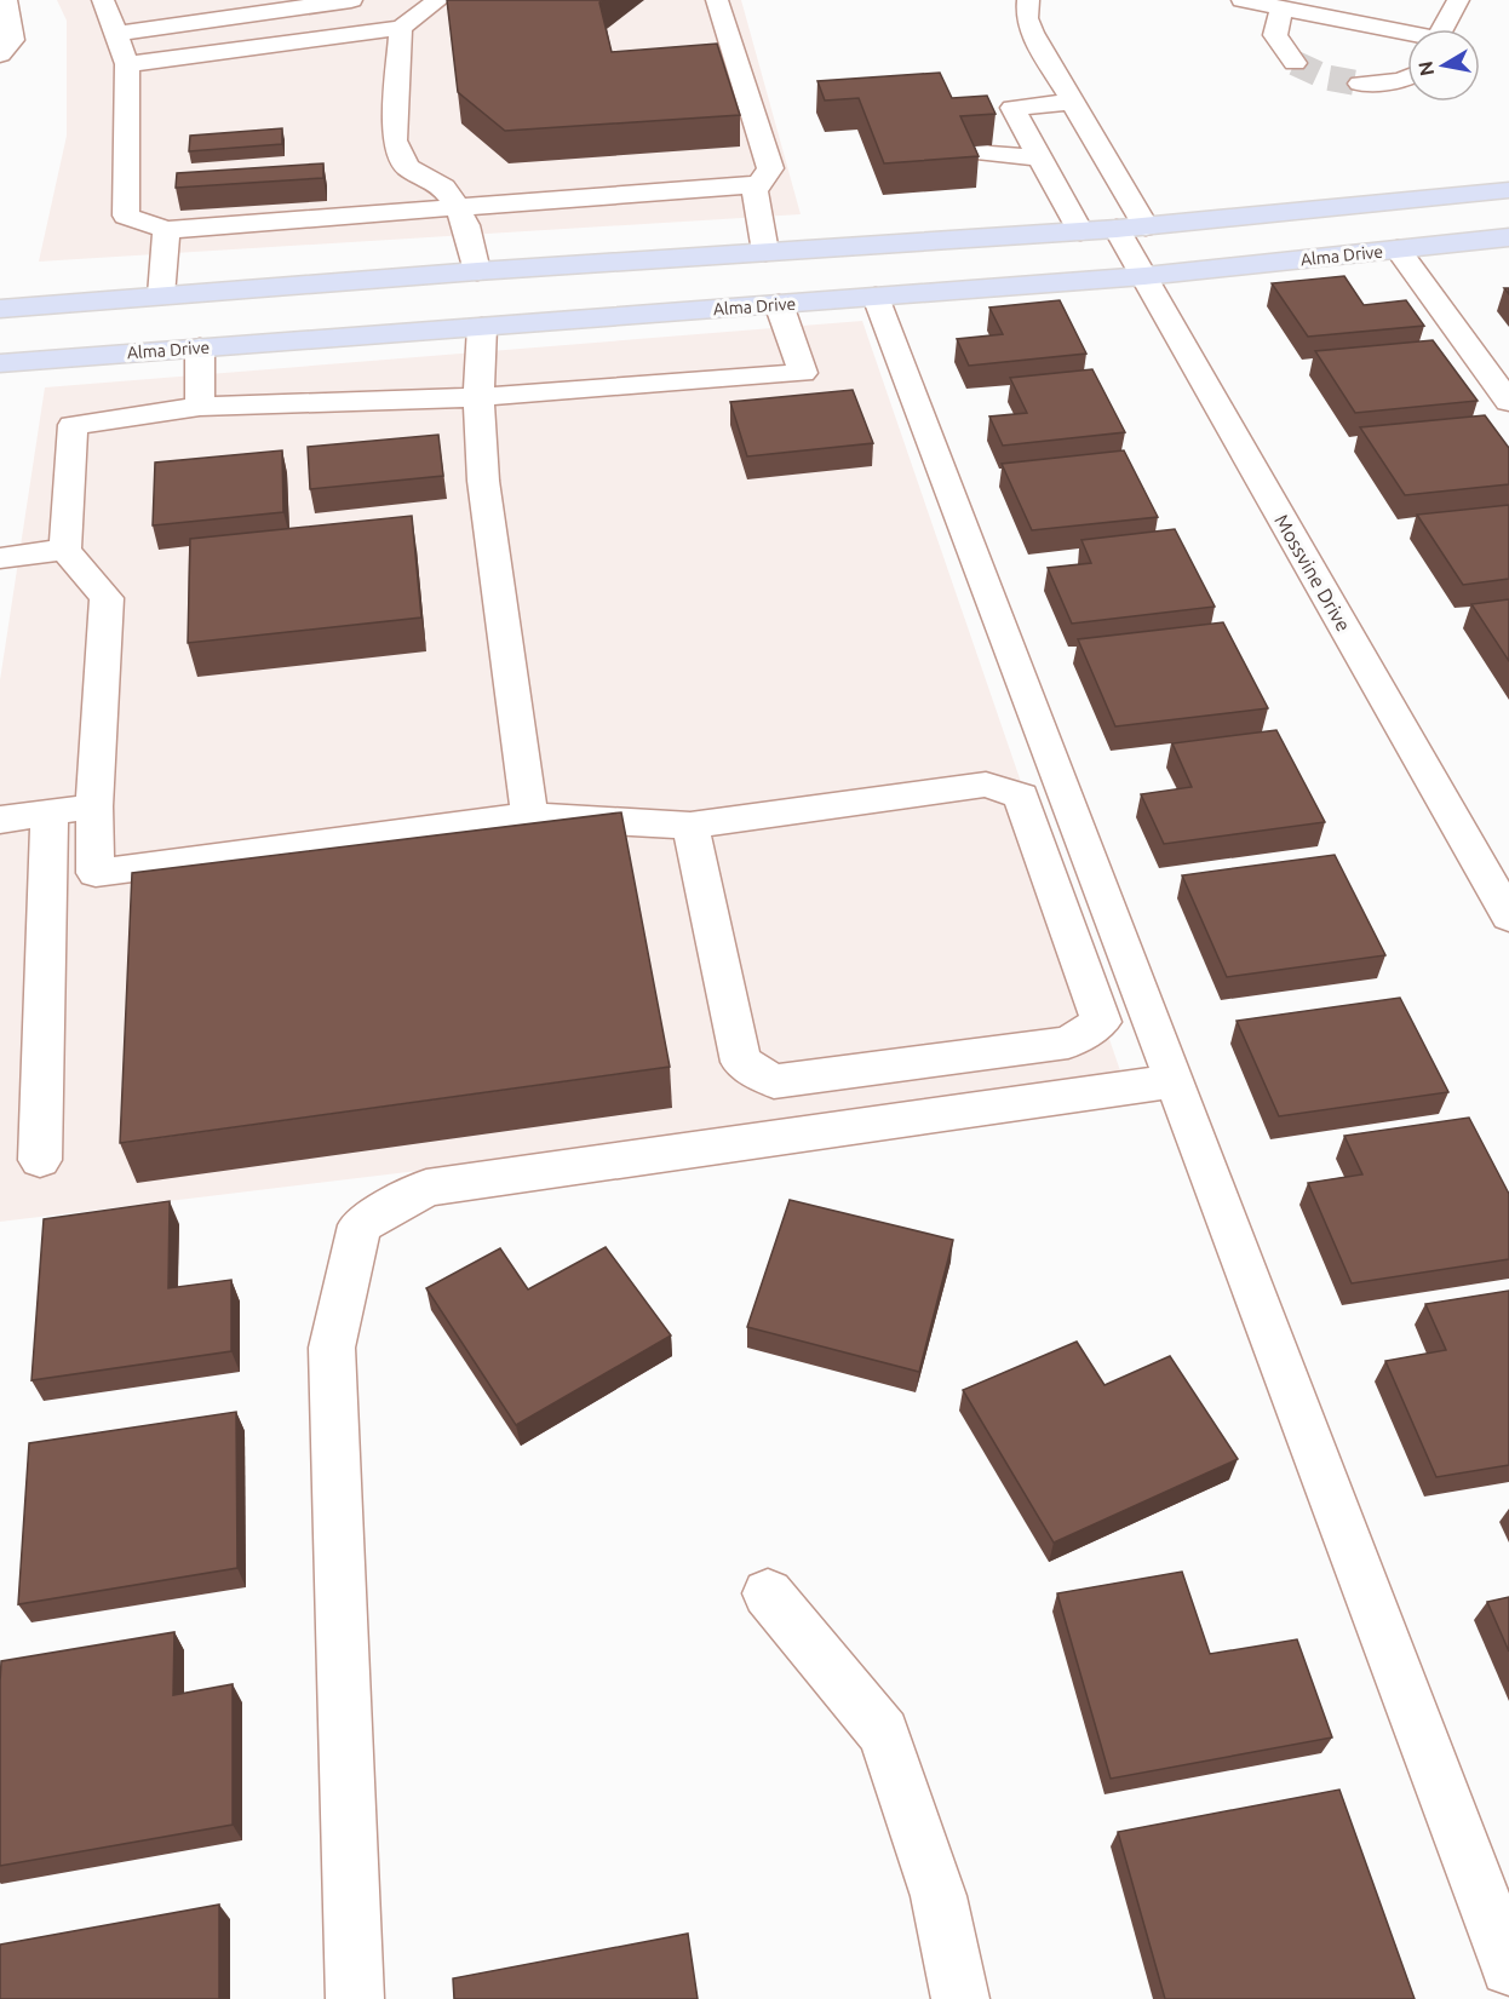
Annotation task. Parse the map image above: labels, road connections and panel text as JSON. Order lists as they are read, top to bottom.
{
  "streets": {
    "main road": ["Alma Drive"],
    "street": ["Mossvine Drive"]
  },
  "crossings": [
    ["Alma Drive", "Mossvine Drive"]
  ],
  "north": "left"
}
